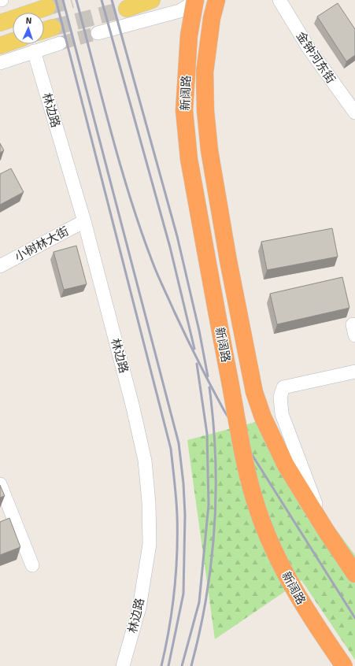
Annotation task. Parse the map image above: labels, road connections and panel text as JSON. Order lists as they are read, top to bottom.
{
  "streets": {
    "highway": ["新阔路"],
    "street": ["金钟河东街", "林边路", "小树林大街"]
  },
  "crossings": [
    ["林边路", "小树林大街"]
  ],
  "north": "top"
}
